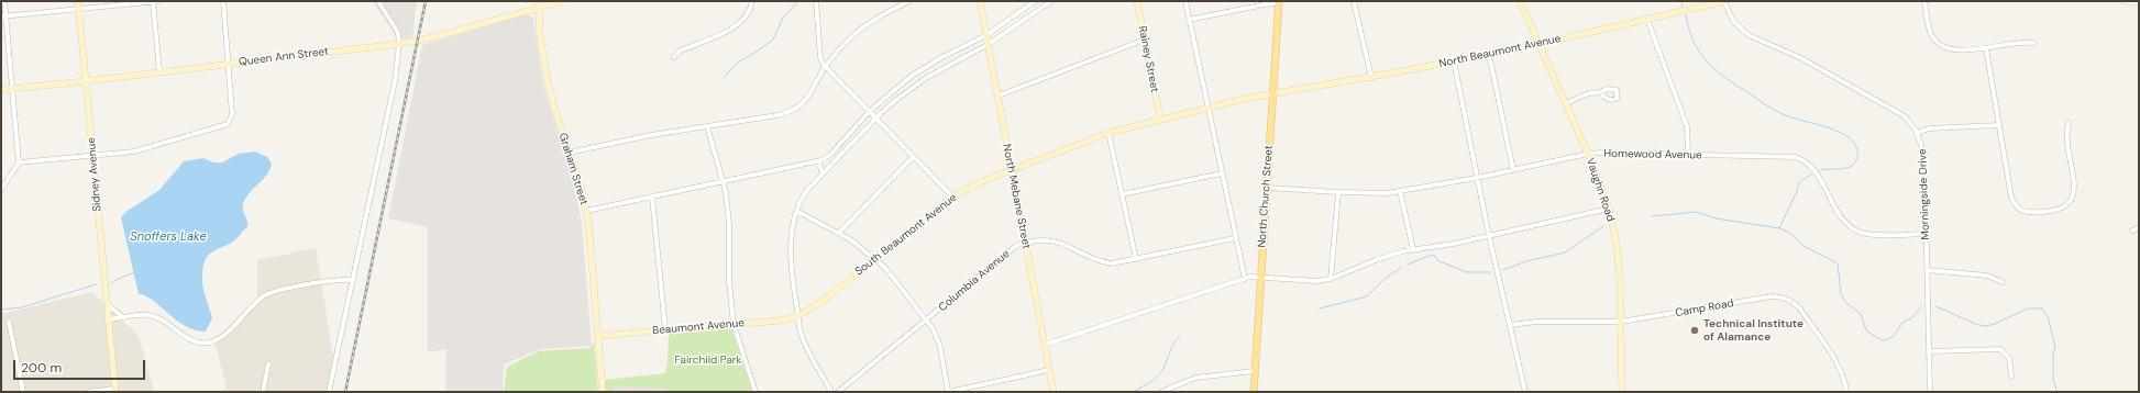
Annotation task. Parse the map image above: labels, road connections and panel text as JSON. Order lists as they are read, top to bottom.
{
  "streets": {
    "main road": ["North Church Street"],
    "street": [
      "North Beaumont Avenue",
      "Queen Ann Street",
      "Rainey Street",
      "Homewood Avenue",
      "Graham Street",
      "Sidney Avenue",
      "Vaughn Road",
      "Morningside Drive",
      "North Mebane Street",
      "South Beaumont Avenue",
      "Columbia Avenue",
      "Camp Road",
      "Beaumont Avenue"
    ]
  },
  "crossings": [
    ["North Beaumont Avenue", "Vaughn Road"],
    ["North Beaumont Avenue", "Morningside Drive"],
    ["North Beaumont Avenue", "North Church Street"],
    ["North Beaumont Avenue", "South Beaumont Avenue"],
    ["Queen Ann Street", "Graham Street"],
    ["Queen Ann Street", "Sidney Avenue"],
    ["Rainey Street", "South Beaumont Avenue"],
    ["Homewood Avenue", "Vaughn Road"],
    ["Homewood Avenue", "Morningside Drive"],
    ["Homewood Avenue", "North Church Street"],
    ["Graham Street", "Beaumont Avenue"],
    ["Vaughn Road", "Camp Road"],
    ["North Mebane Street", "South Beaumont Avenue"],
    ["North Mebane Street", "Columbia Avenue"],
    ["North Church Street", "South Beaumont Avenue"],
    ["South Beaumont Avenue", "Beaumont Avenue"]
  ],
  "water": ["Snoffers Lake"],
  "parks": ["Fairchild Park"],
  "places": ["Technical Institute of Alamance"],
  "scale_bar": "200 m"
}
